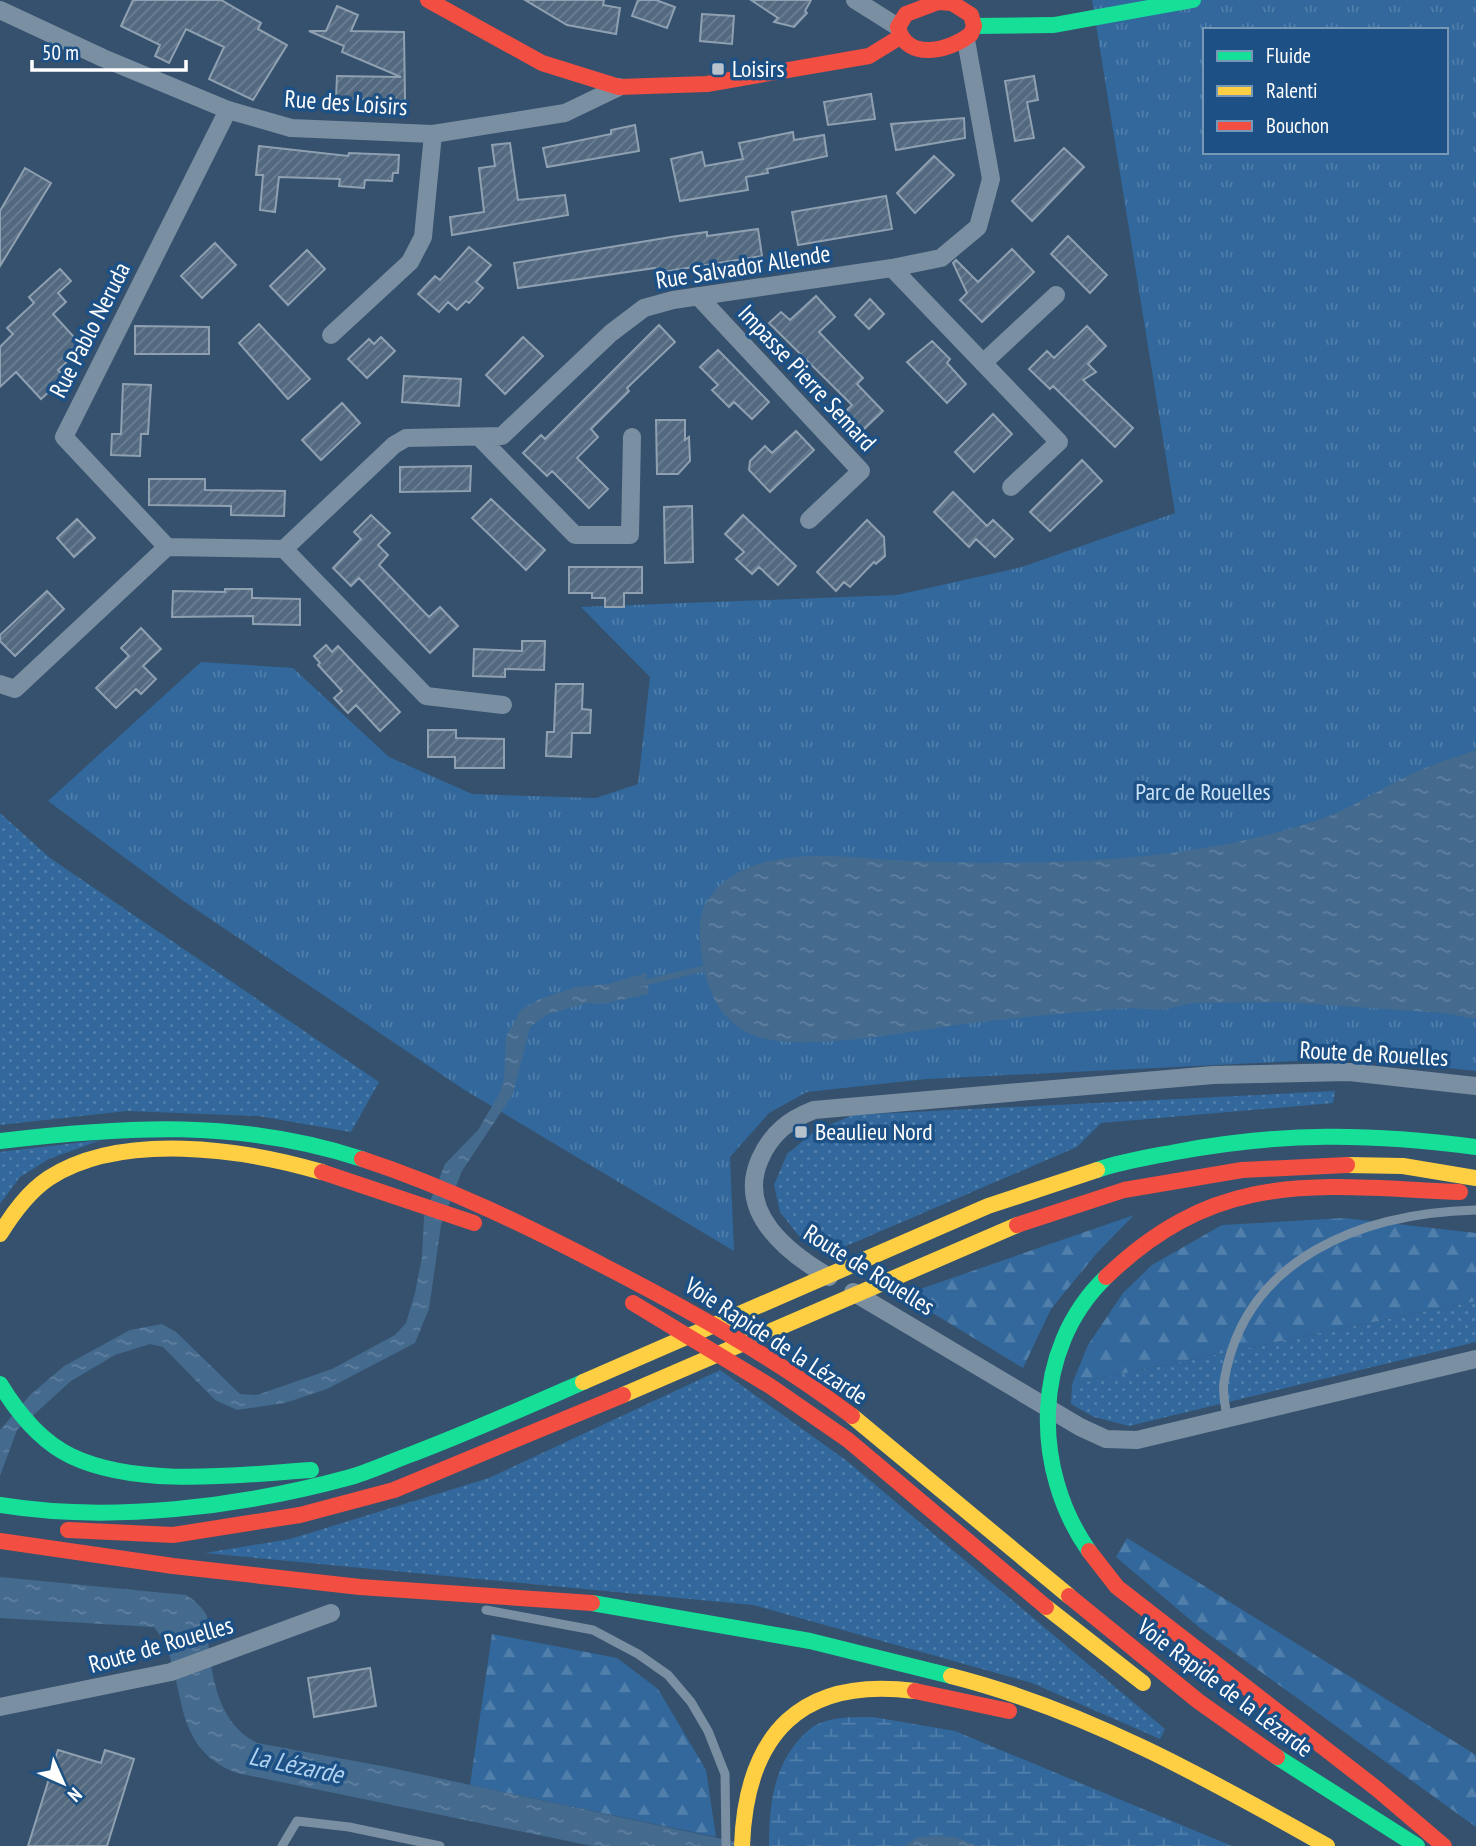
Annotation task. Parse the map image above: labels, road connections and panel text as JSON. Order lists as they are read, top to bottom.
{
  "streets": {
    "main road": ["Voie Rapide de la Lézarde"],
    "street": [
      "Rue des Loisirs",
      "Rue Salvador Allende",
      "Rue Pablo Neruda",
      "Impasse Pierre Semard",
      "Route de Rouelles"
    ]
  },
  "crossings": [
    ["Rue des Loisirs", "Rue Pablo Neruda"],
    ["Rue Salvador Allende", "Impasse Pierre Semard"]
  ],
  "water": ["La Lézarde"],
  "parks": ["Parc de Rouelles"],
  "places": {
    "transit": ["Loisirs", "Beaulieu Nord"]
  },
  "legend": ["Fluide", "Ralenti", "Bouchon"],
  "scale_bar": "50 m",
  "north": "bottom right"
}
